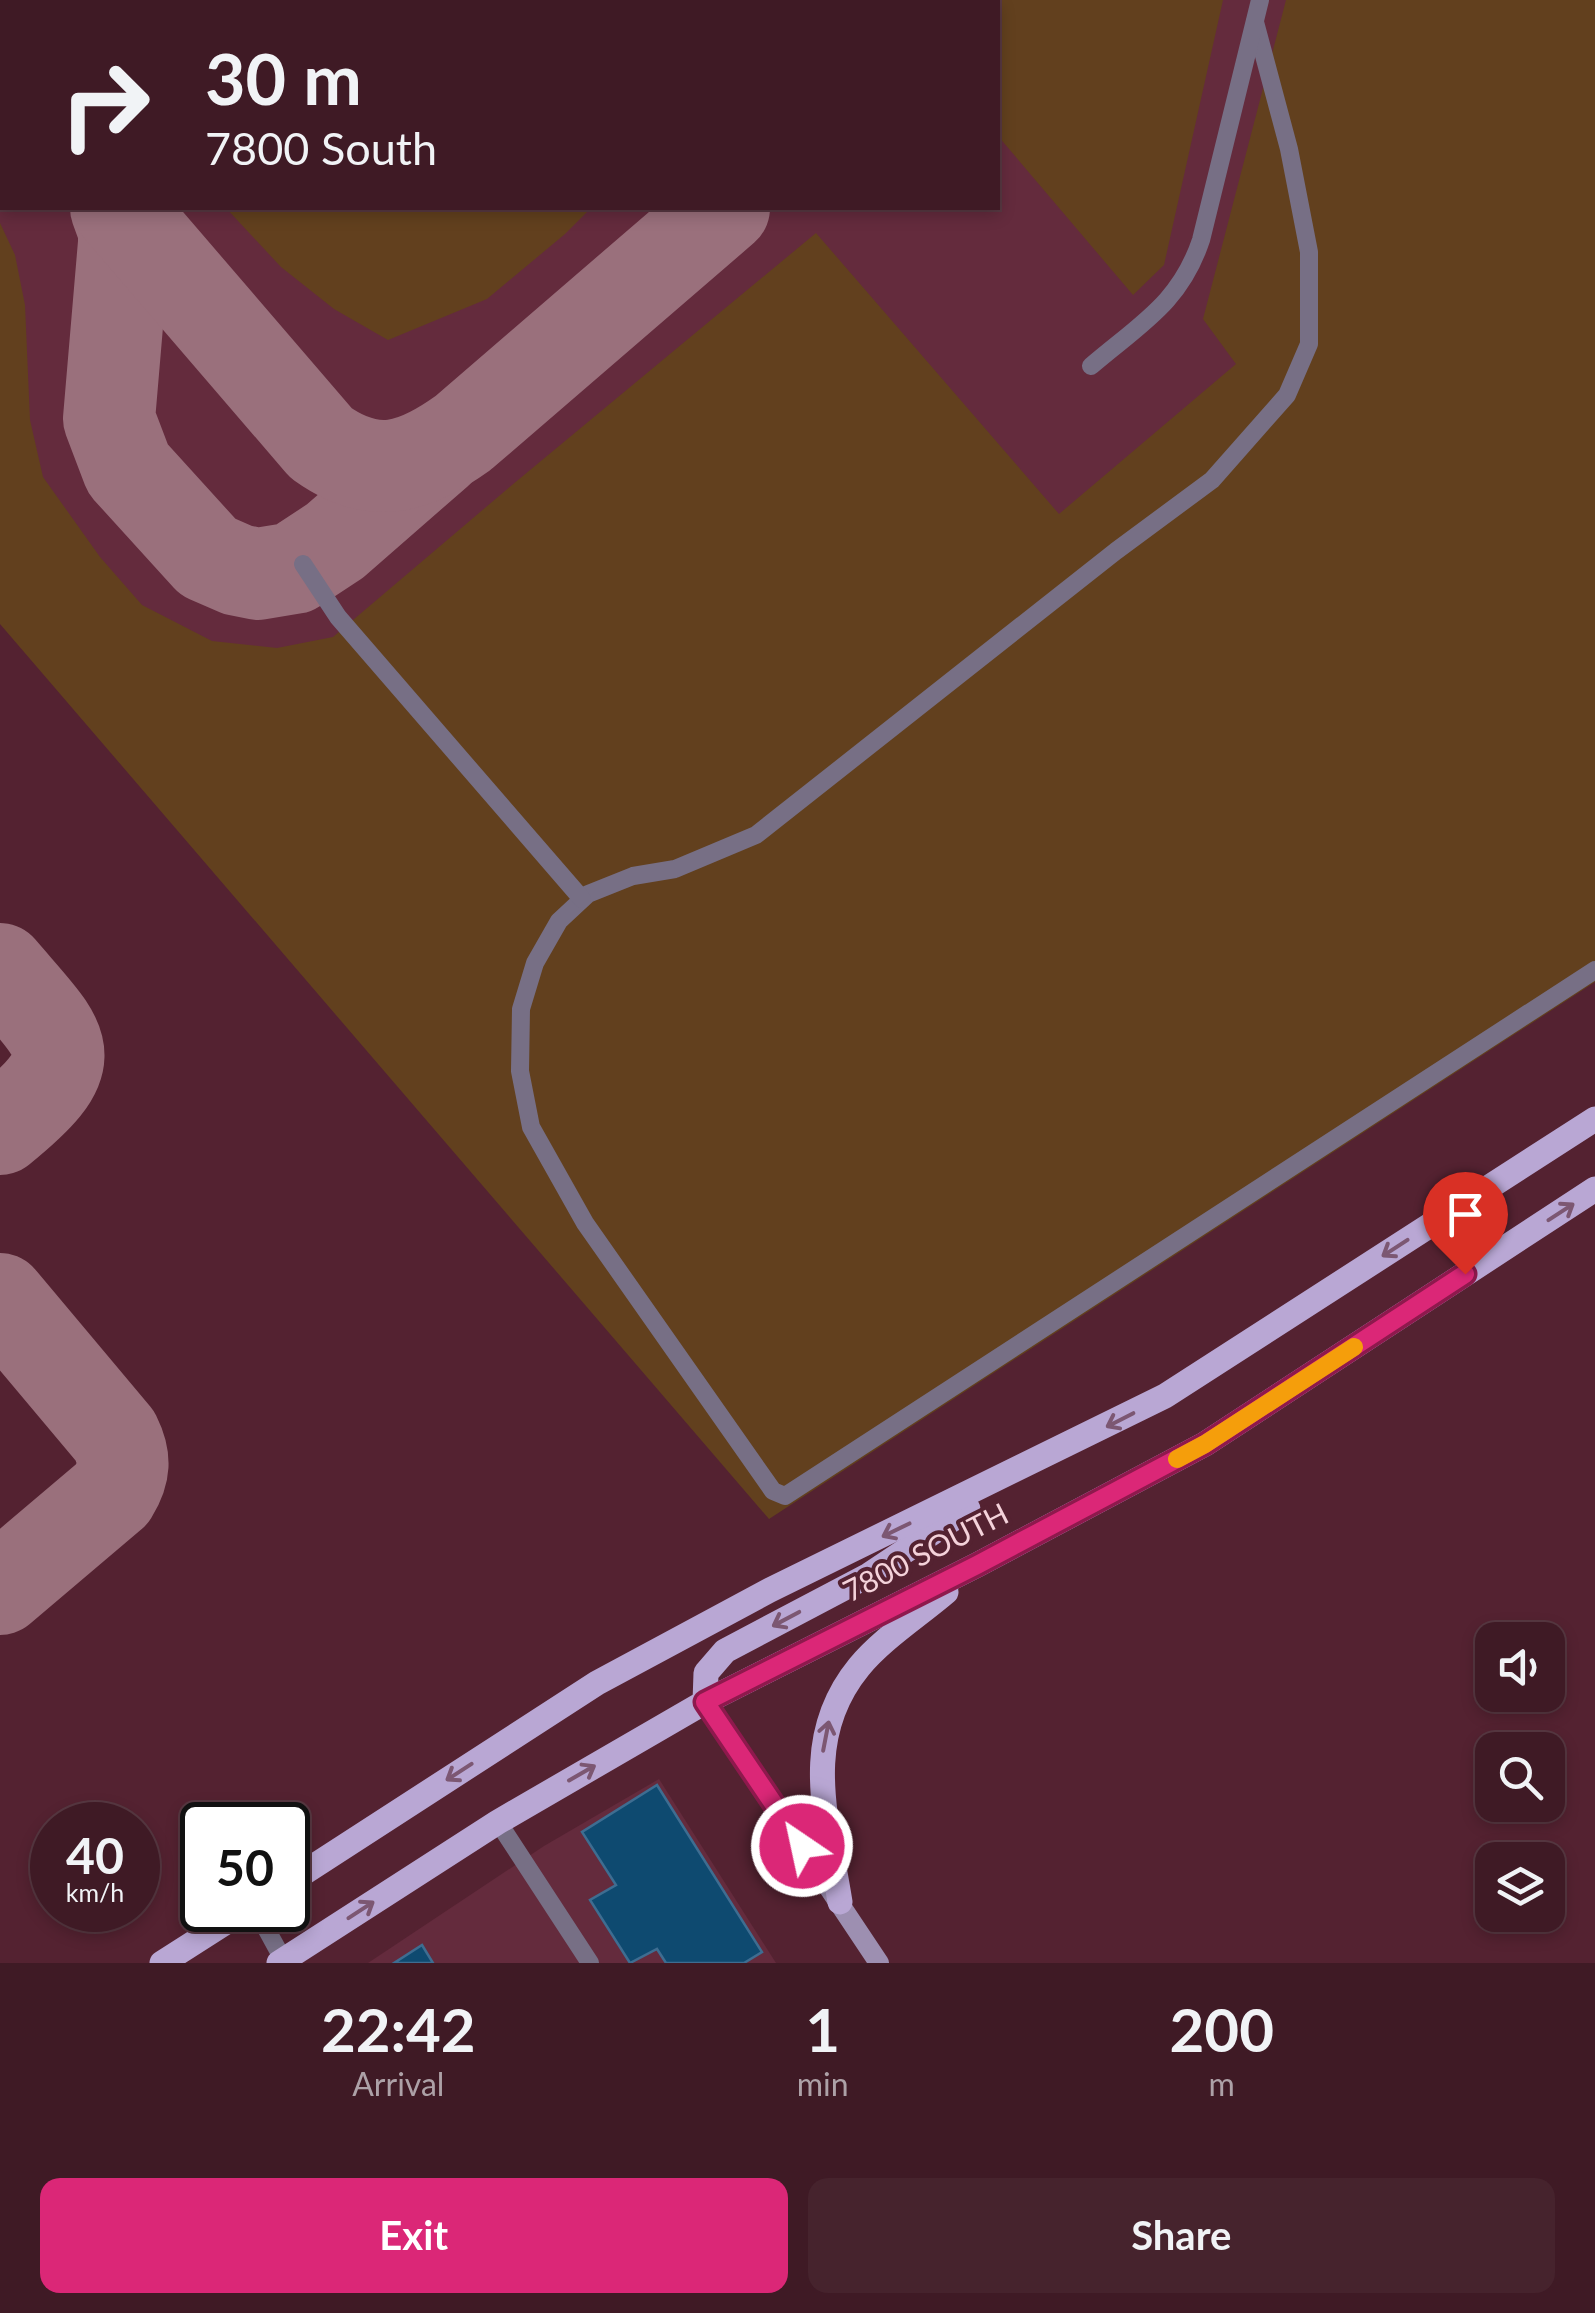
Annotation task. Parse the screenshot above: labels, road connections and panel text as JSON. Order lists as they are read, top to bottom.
{
  "streets": {
    "main road": ["7800 SOUTH"]
  },
  "page": {
    "turn": ["30 m", "7800 South"],
    "speed": "40 km/h",
    "limit": "50",
    "eta": [
      "22:42",
      "Arrival",
      "1",
      "min",
      "200",
      "m"
    ],
    "buttons": ["Exit", "Share"]
  }
}
